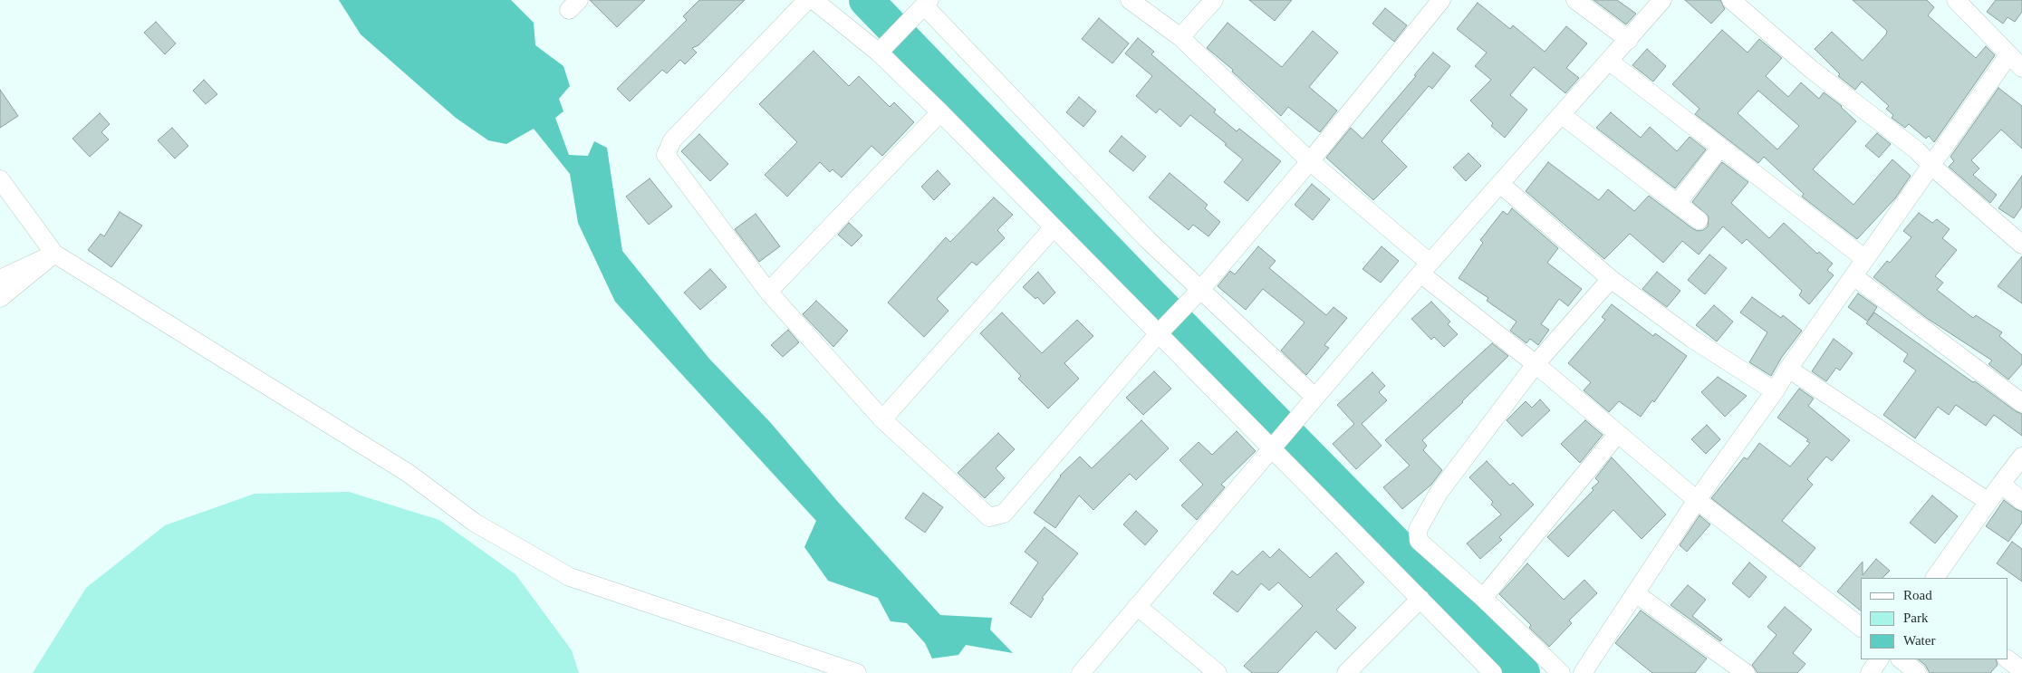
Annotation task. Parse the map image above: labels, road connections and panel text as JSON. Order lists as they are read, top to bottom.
{
  "legend": ["Road", "Park", "Water"]
}
